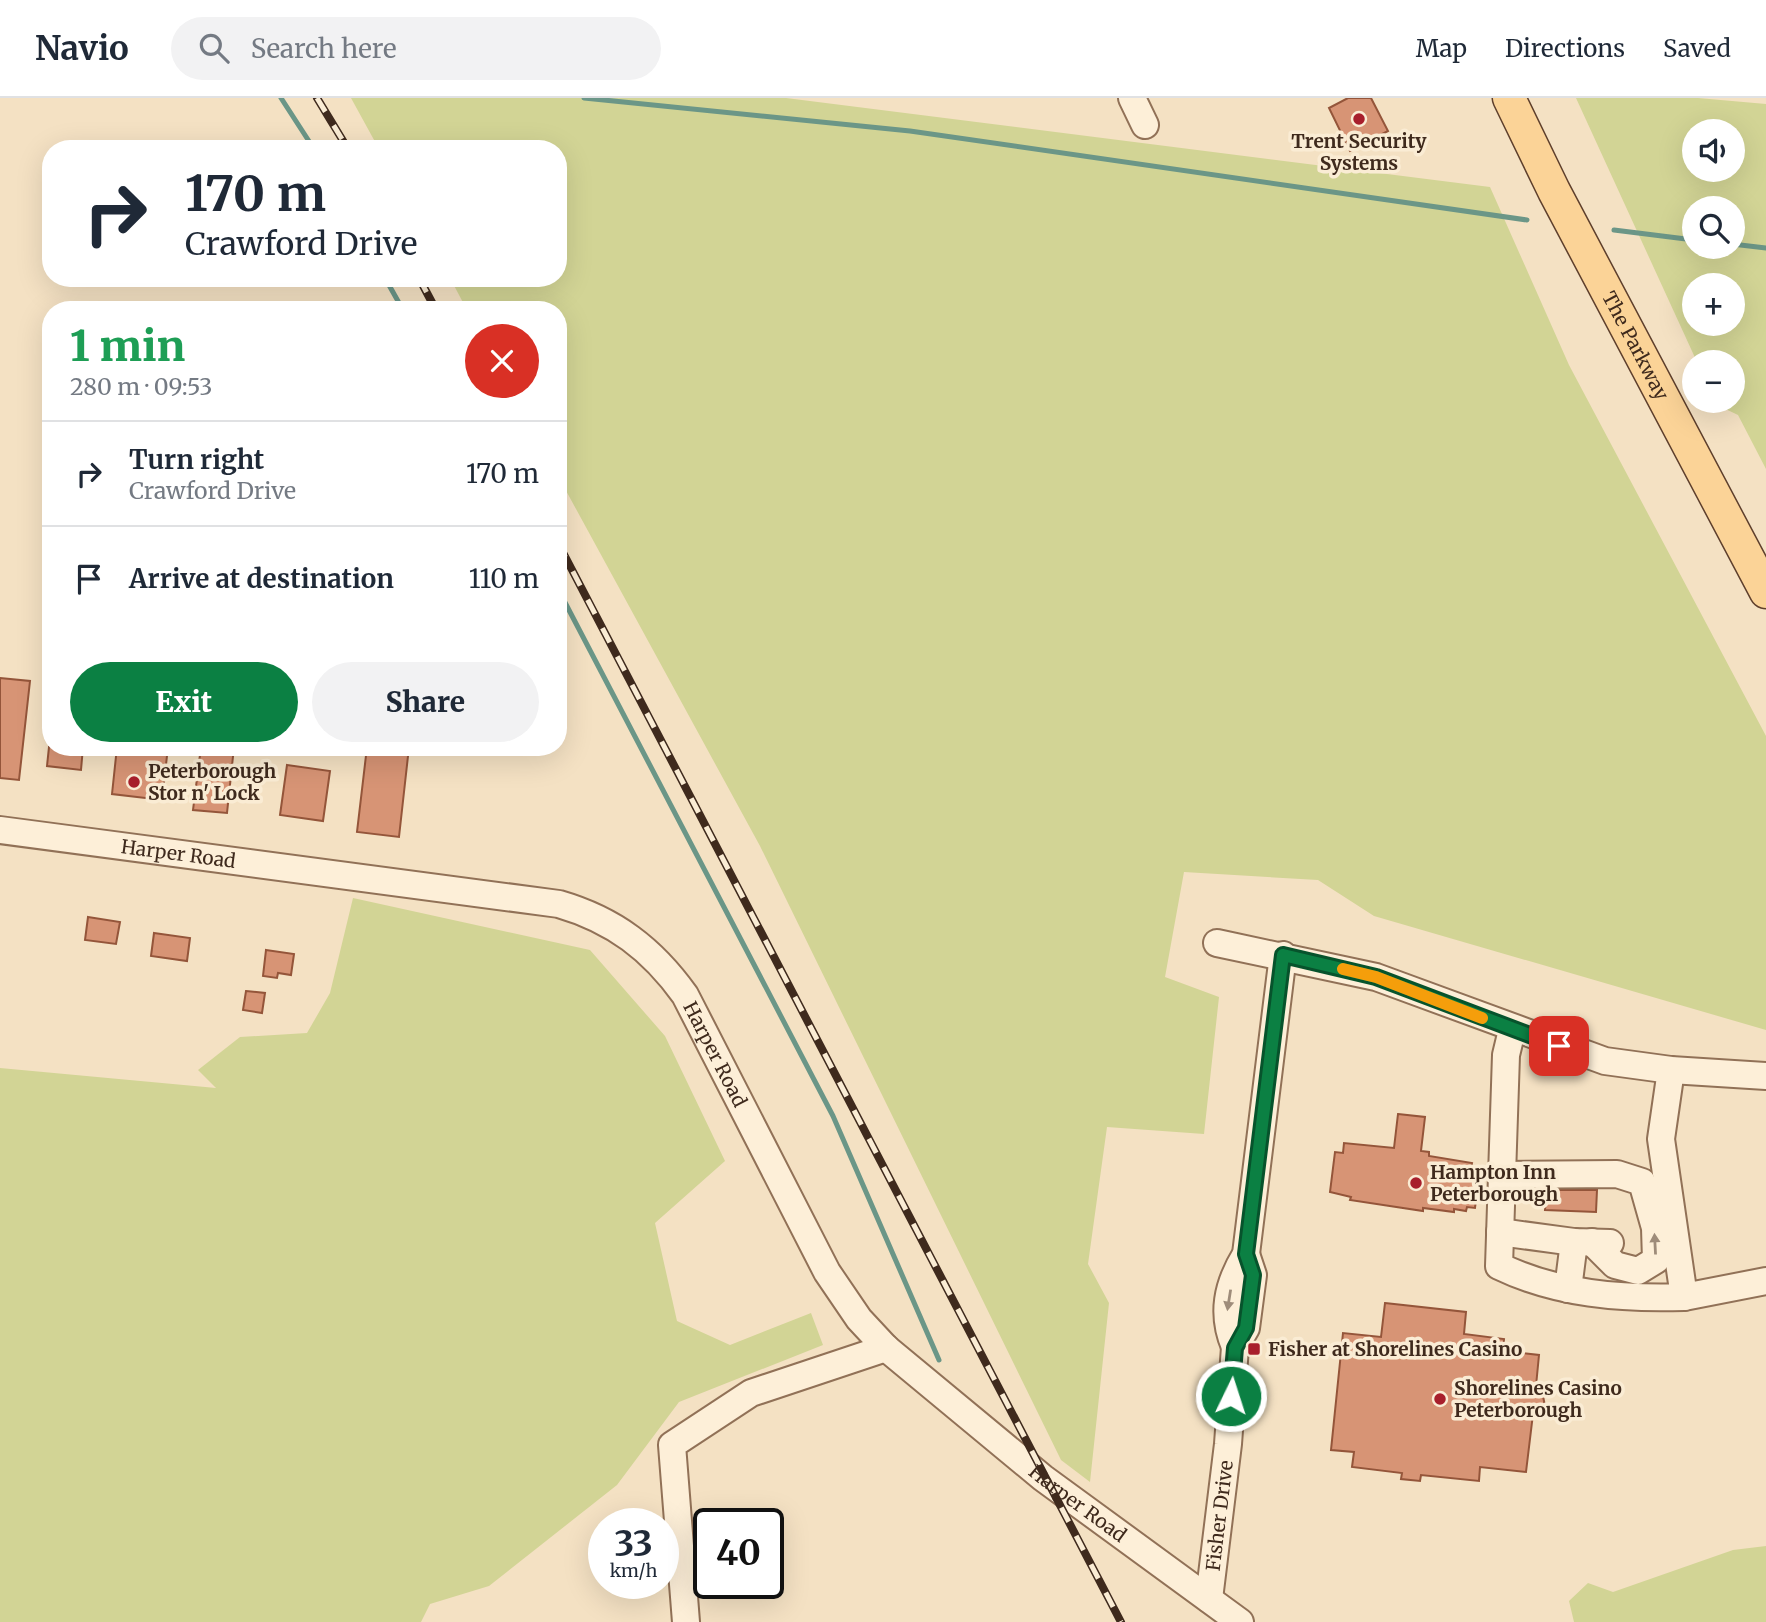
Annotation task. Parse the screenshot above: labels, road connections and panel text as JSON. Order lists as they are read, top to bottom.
{
  "streets": {
    "main road": ["The Parkway"],
    "street": ["Harper Road", "Fisher Drive"]
  },
  "crossings": [
    ["Harper Road", "Fisher Drive"]
  ],
  "places": {
    "other": [
      "Trent Security Systems",
      "Peterborough Stor n' Lock",
      "Hampton Inn Peterborough",
      "Shorelines Casino Peterborough"
    ],
    "transit": ["Fisher at Shorelines Casino"]
  },
  "page": {
    "header": "Navio",
    "search": "Search here",
    "nav": ["Map", "Directions", "Saved"],
    "map_buttons": ["+", "−"],
    "turn": ["170 m", "Crawford Drive"],
    "heading": ["1 min", "280 m · 09:53"],
    "list": [
      {
        "name": "Turn right",
        "note": "Crawford Drive",
        "value": "170 m"
      },
      {
        "name": "Arrive at destination",
        "value": "110 m"
      }
    ],
    "buttons": ["Exit", "Share"],
    "speed": "33 km/h",
    "limit": "40"
  }
}
